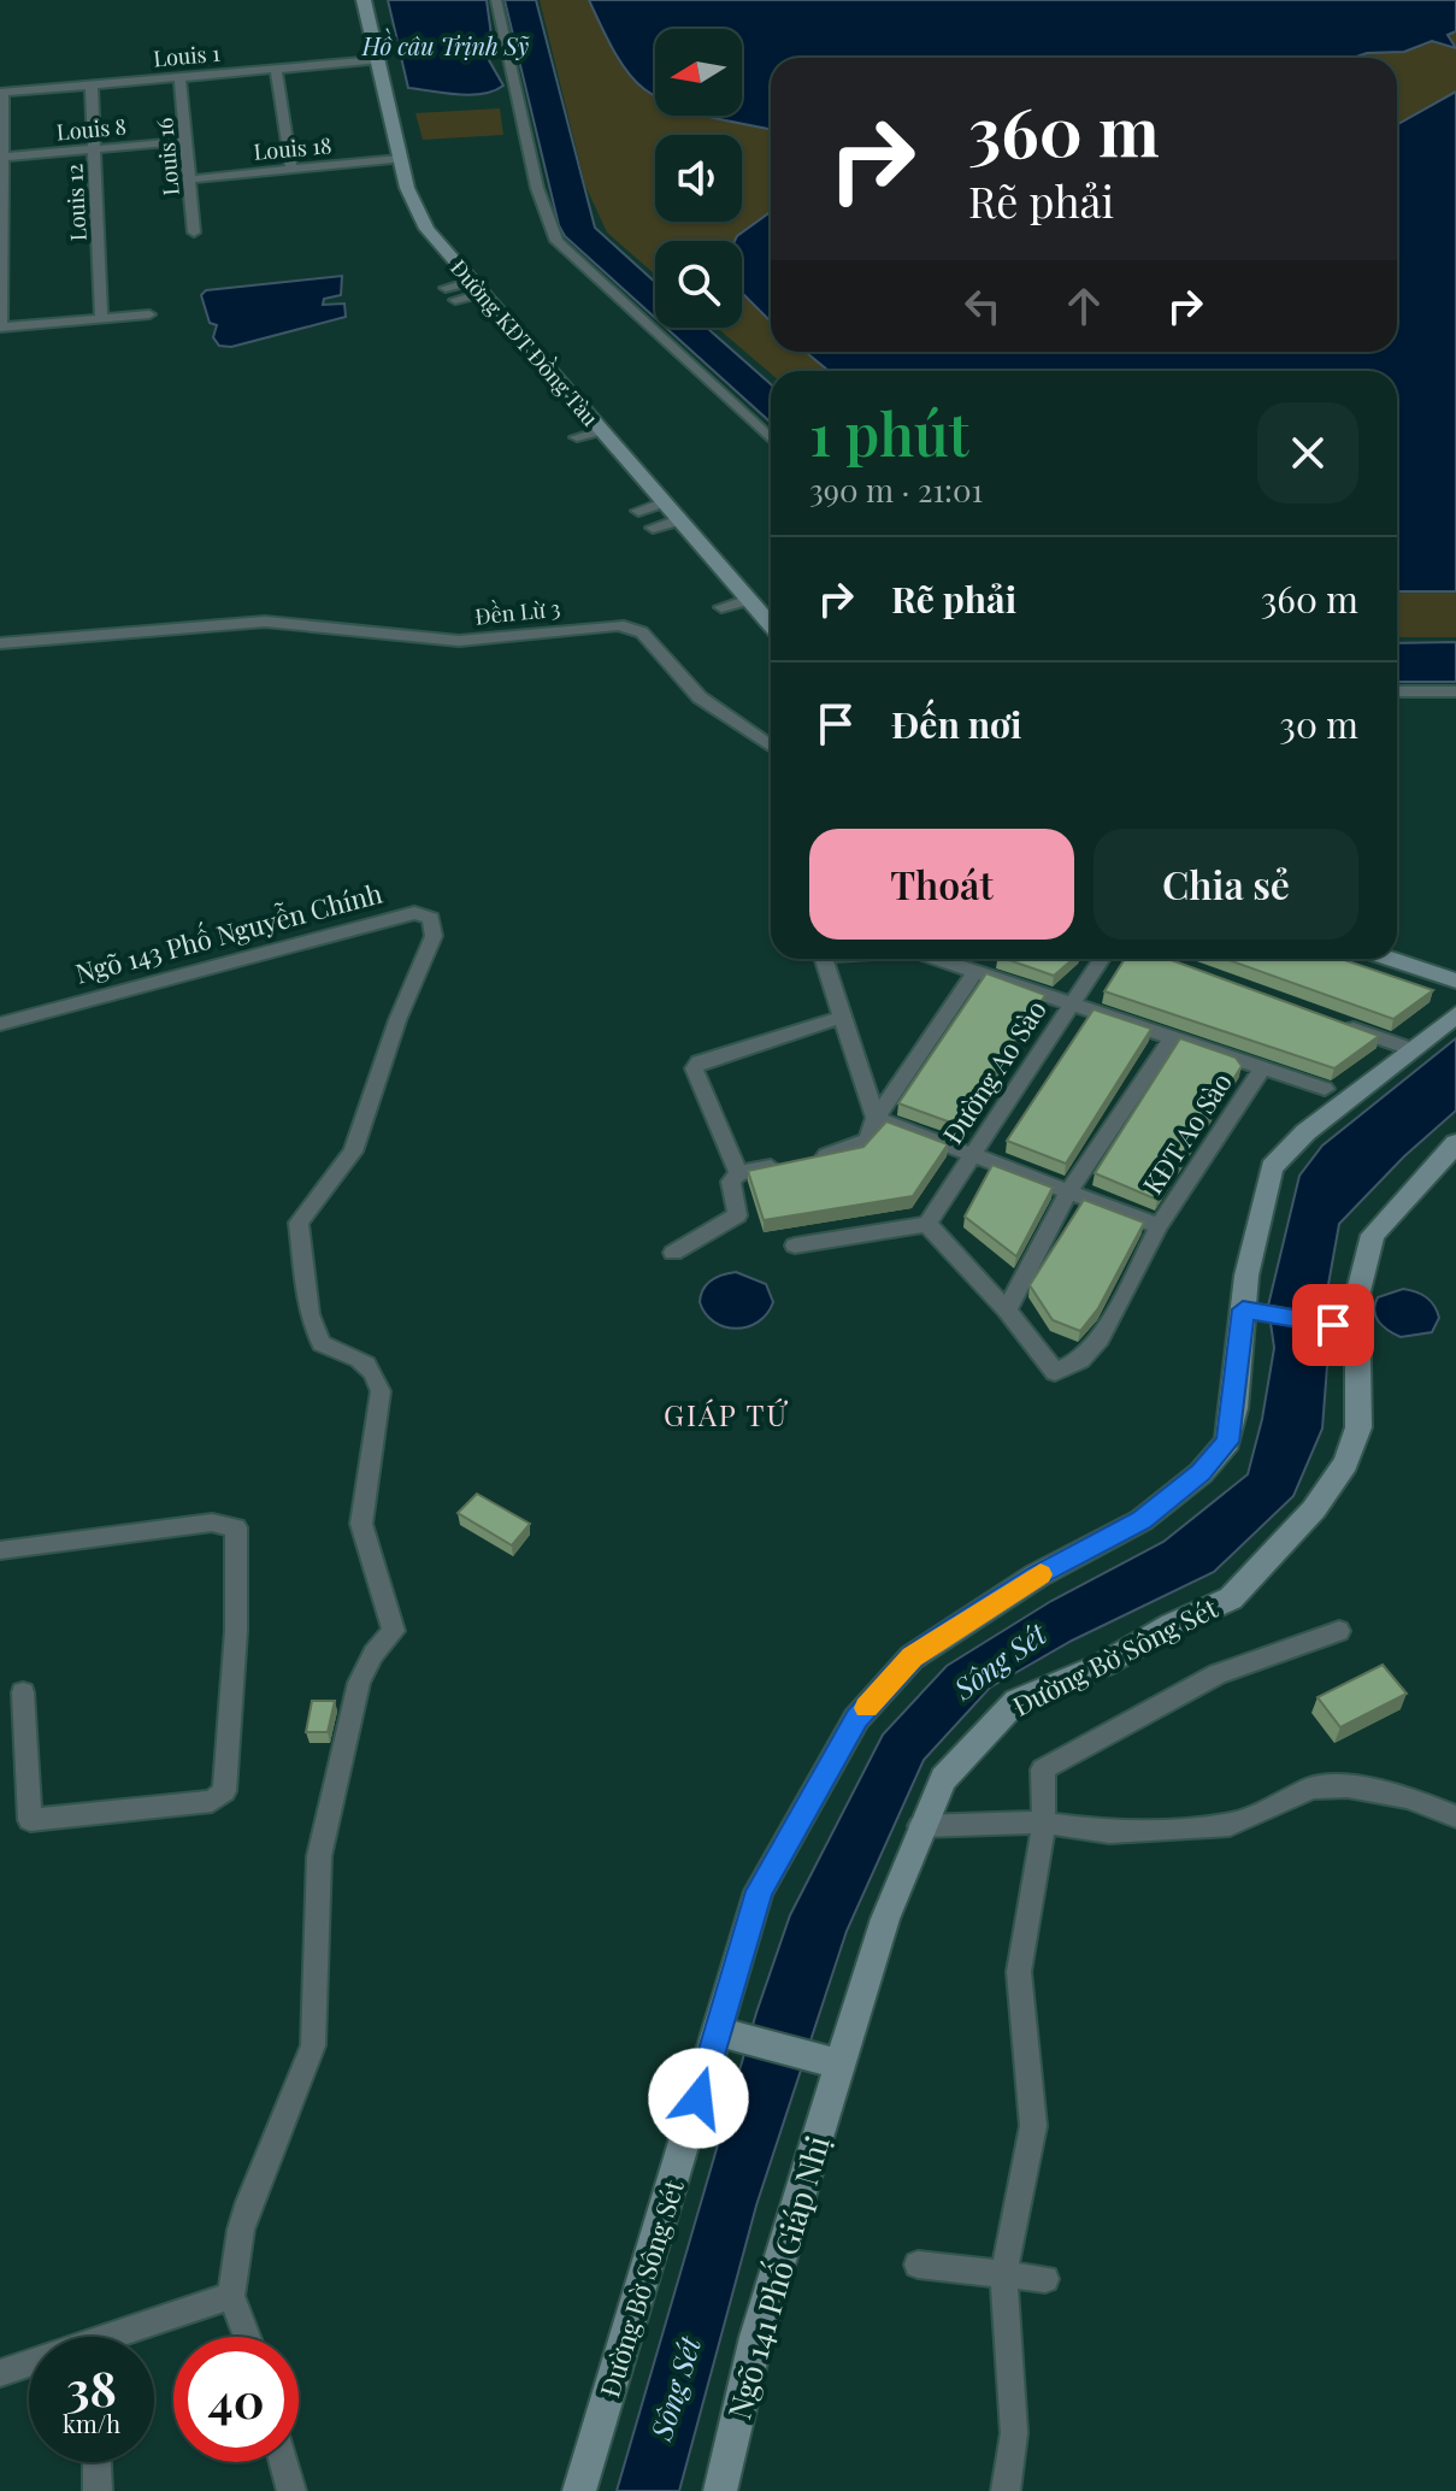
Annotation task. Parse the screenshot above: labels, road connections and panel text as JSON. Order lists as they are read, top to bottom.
{
  "streets": {
    "street": [
      "Louis 1",
      "Louis 8",
      "Louis 18",
      "Louis 16",
      "Louis 12",
      "Đường KĐT Đồng Tàu",
      "Đền Lừ 3",
      "Ngõ 143 Phố Nguyễn Chính",
      "Đường Ao Sào",
      "KĐT Ao Sào",
      "Đường Bờ Sông Sét",
      "Ngõ 141 Phố Giáp Nhị"
    ]
  },
  "crossings": [
    ["Louis 1", "Louis 16"],
    ["Louis 1", "Louis 12"],
    ["Louis 1", "Đường KĐT Đồng Tàu"],
    ["Louis 8", "Louis 16"],
    ["Louis 8", "Louis 12"],
    ["Louis 18", "Louis 16"],
    ["Louis 18", "Đường KĐT Đồng Tàu"],
    ["Đường Ao Sào", "KĐT Ao Sào"],
    ["Đường Bờ Sông Sét", "Ngõ 141 Phố Giáp Nhị"]
  ],
  "districts": ["GIÁP TỨ"],
  "water": ["Hồ câu Trịnh Sỹ", "Sông Sét"],
  "north": "left",
  "page": {
    "turn": ["360 m", "Rẽ phải"],
    "heading": ["1 phút", "390 m · 21:01"],
    "list": [
      {
        "name": "Rẽ phải",
        "value": "360 m"
      },
      {
        "name": "Đến nơi",
        "value": "30 m"
      }
    ],
    "buttons": ["Thoát", "Chia sẻ"],
    "speed": "38 km/h",
    "limit": "40"
  }
}
